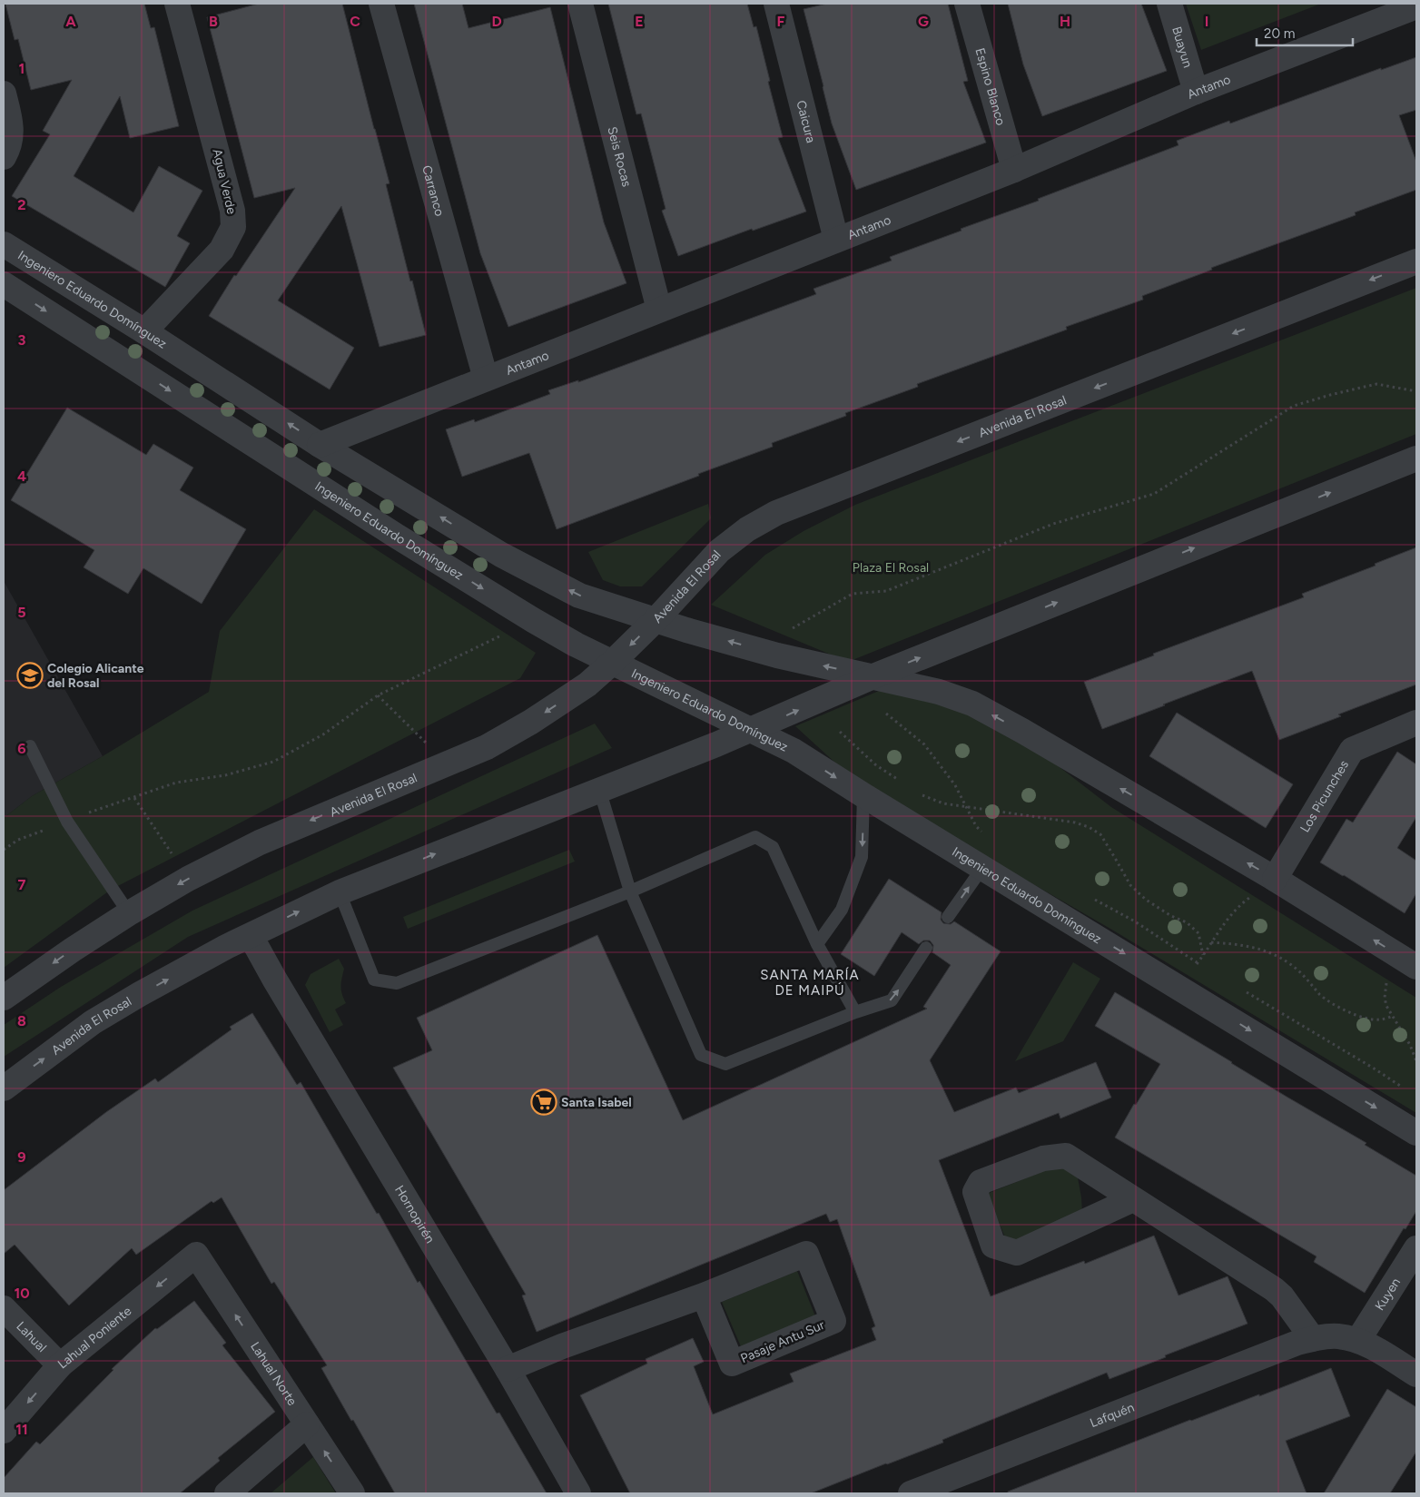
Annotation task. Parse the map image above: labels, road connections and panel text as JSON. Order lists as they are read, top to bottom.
{
  "streets": {
    "street": [
      "Buayun",
      "Espino Blanco",
      "Antamo",
      "Caicura",
      "Seis Rocas",
      "Agua Verde",
      "Carranco",
      "Ingeniero Eduardo Domínguez",
      "Avenida El Rosal",
      "Los Picunches",
      "Hornopirén",
      "Kuyen",
      "Lahual",
      "Lahual Poniente",
      "Pasaje Antu Sur",
      "Lahual Norte",
      "Lafquén"
    ]
  },
  "crossings": [
    ["Buayun", "Antamo"],
    ["Espino Blanco", "Antamo"],
    ["Antamo", "Caicura"],
    ["Antamo", "Seis Rocas"],
    ["Antamo", "Carranco"],
    ["Antamo", "Ingeniero Eduardo Domínguez"],
    ["Agua Verde", "Ingeniero Eduardo Domínguez"],
    ["Ingeniero Eduardo Domínguez", "Avenida El Rosal"],
    ["Ingeniero Eduardo Domínguez", "Los Picunches"],
    ["Avenida El Rosal", "Hornopirén"],
    ["Hornopirén", "Pasaje Antu Sur"],
    ["Kuyen", "Lafquén"],
    ["Lahual", "Lahual Poniente"],
    ["Lahual Poniente", "Lahual Norte"]
  ],
  "one_way": ["Lahual Norte"],
  "districts": ["SANTA MARÍA DE MAIPÚ"],
  "parks": ["Plaza El Rosal"],
  "places": {
    "school or university": ["Colegio Alicante del Rosal"],
    "supermarket": ["Santa Isabel"]
  },
  "scale_bar": "20 m",
  "grid": {
    "columns": [
      "A",
      "B",
      "C",
      "D",
      "E",
      "F",
      "G",
      "H",
      "I"
    ],
    "rows": [
      "1",
      "2",
      "3",
      "4",
      "5",
      "6",
      "7",
      "8",
      "9",
      "10",
      "11"
    ]
  }
}
